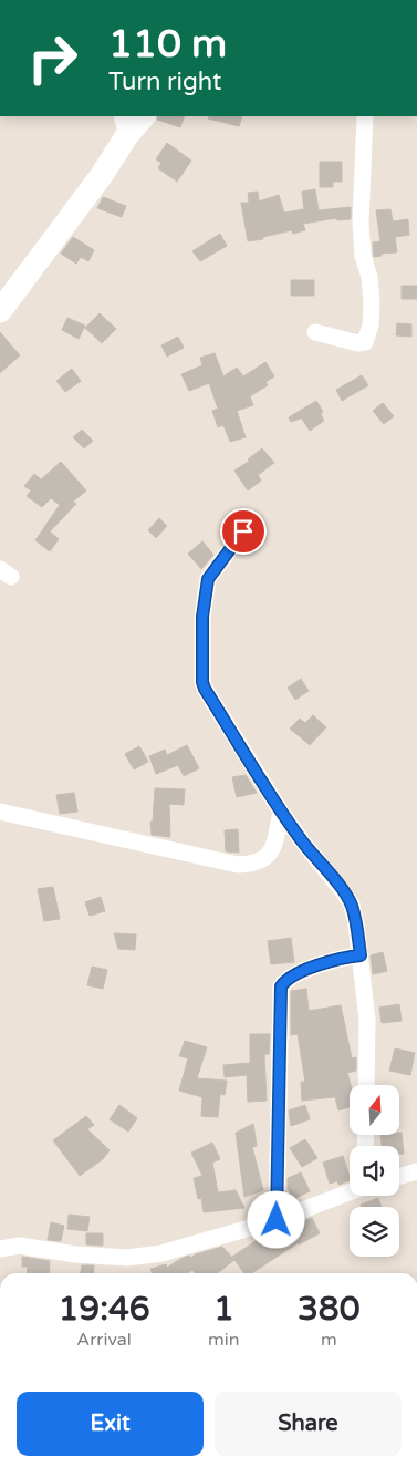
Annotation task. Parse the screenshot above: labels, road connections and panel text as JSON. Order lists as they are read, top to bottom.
{
  "north": "top",
  "page": {
    "turn": ["110 m", "Turn right"],
    "eta": [
      "19:46",
      "Arrival",
      "1",
      "min",
      "380",
      "m"
    ],
    "buttons": ["Exit", "Share"]
  }
}
